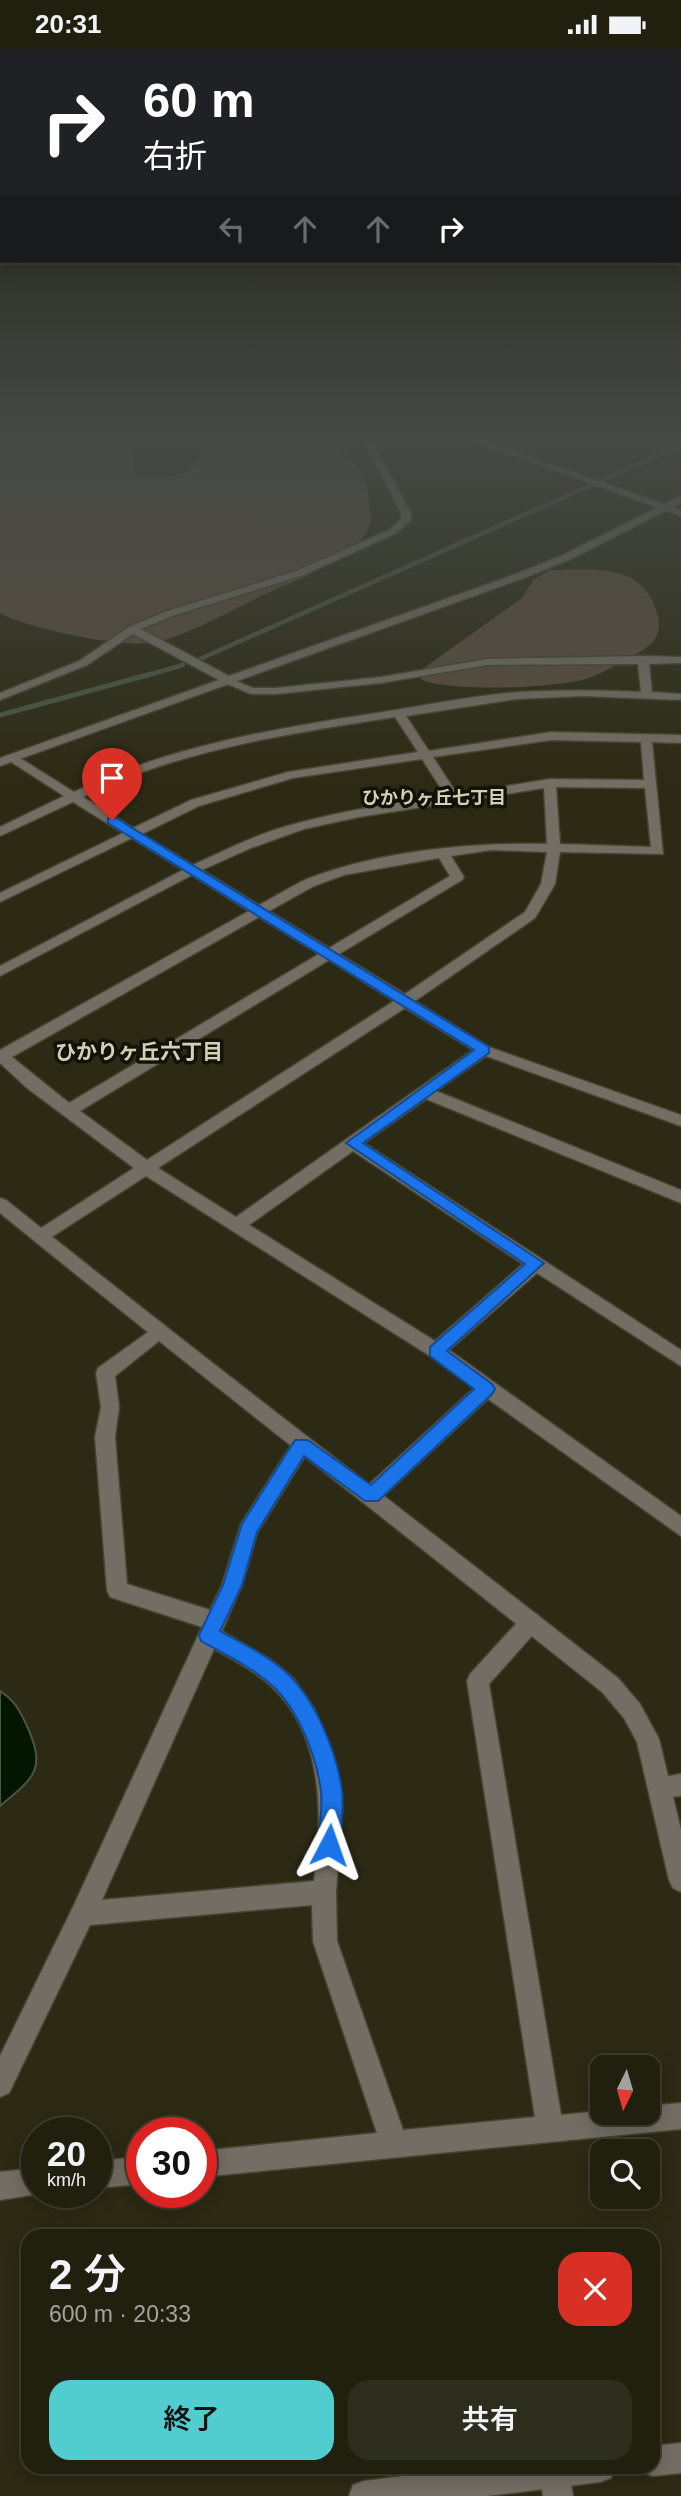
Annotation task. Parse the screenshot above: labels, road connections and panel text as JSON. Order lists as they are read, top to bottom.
{
  "districts": ["ひかりヶ丘七丁目", "ひかりヶ丘六丁目"],
  "north": "bottom",
  "page": {
    "status": "20:31",
    "turn": ["60 m", "右折"],
    "speed": "20 km/h",
    "limit": "30",
    "heading": ["2 分", "600 m · 20:33"],
    "buttons": ["終了", "共有"]
  }
}
